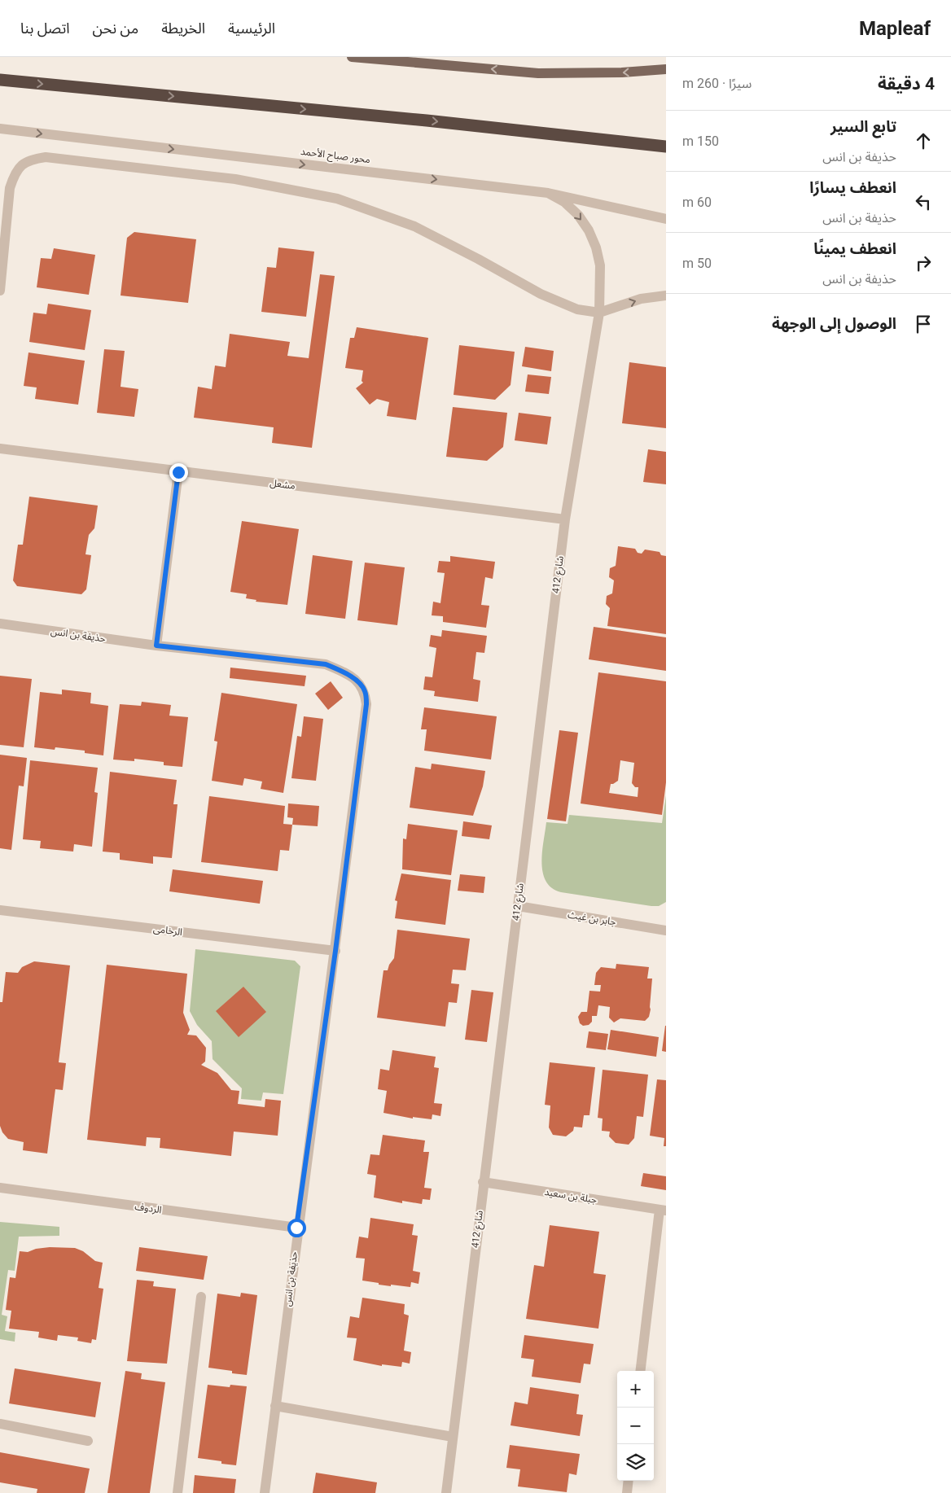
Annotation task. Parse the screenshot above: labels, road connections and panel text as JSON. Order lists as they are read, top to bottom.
{
  "streets": {
    "street": [
      "محور صباح الأحمد",
      "مشعل",
      "شارع 412",
      "حذيفة بن انس",
      "جابر بن غيث",
      "الرخامى",
      "جبلة بن سعيد",
      "الردوف"
    ]
  },
  "crossings": [
    ["محور صباح الأحمد", "شارع 412"],
    ["مشعل", "شارع 412"],
    ["شارع 412", "جابر بن غيث"],
    ["شارع 412", "جبلة بن سعيد"],
    ["حذيفة بن انس", "الرخامى"],
    ["حذيفة بن انس", "الردوف"]
  ],
  "one_way": ["محور صباح الأحمد"],
  "page": {
    "header": "Mapleaf",
    "nav": [
      "الرئيسية",
      "الخريطة",
      "من نحن",
      "اتصل بنا"
    ],
    "heading": ["4 دقيقة", "سيرًا · 260 m"],
    "list": [
      ["تابع السير", "حذيفة بن انس", "150 m"],
      ["انعطف يسارًا", "حذيفة بن انس", "60 m"],
      ["انعطف يمينًا", "حذيفة بن انس", "50 m"],
      "الوصول إلى الوجهة"
    ],
    "map_buttons": ["+", "−"]
  }
}
